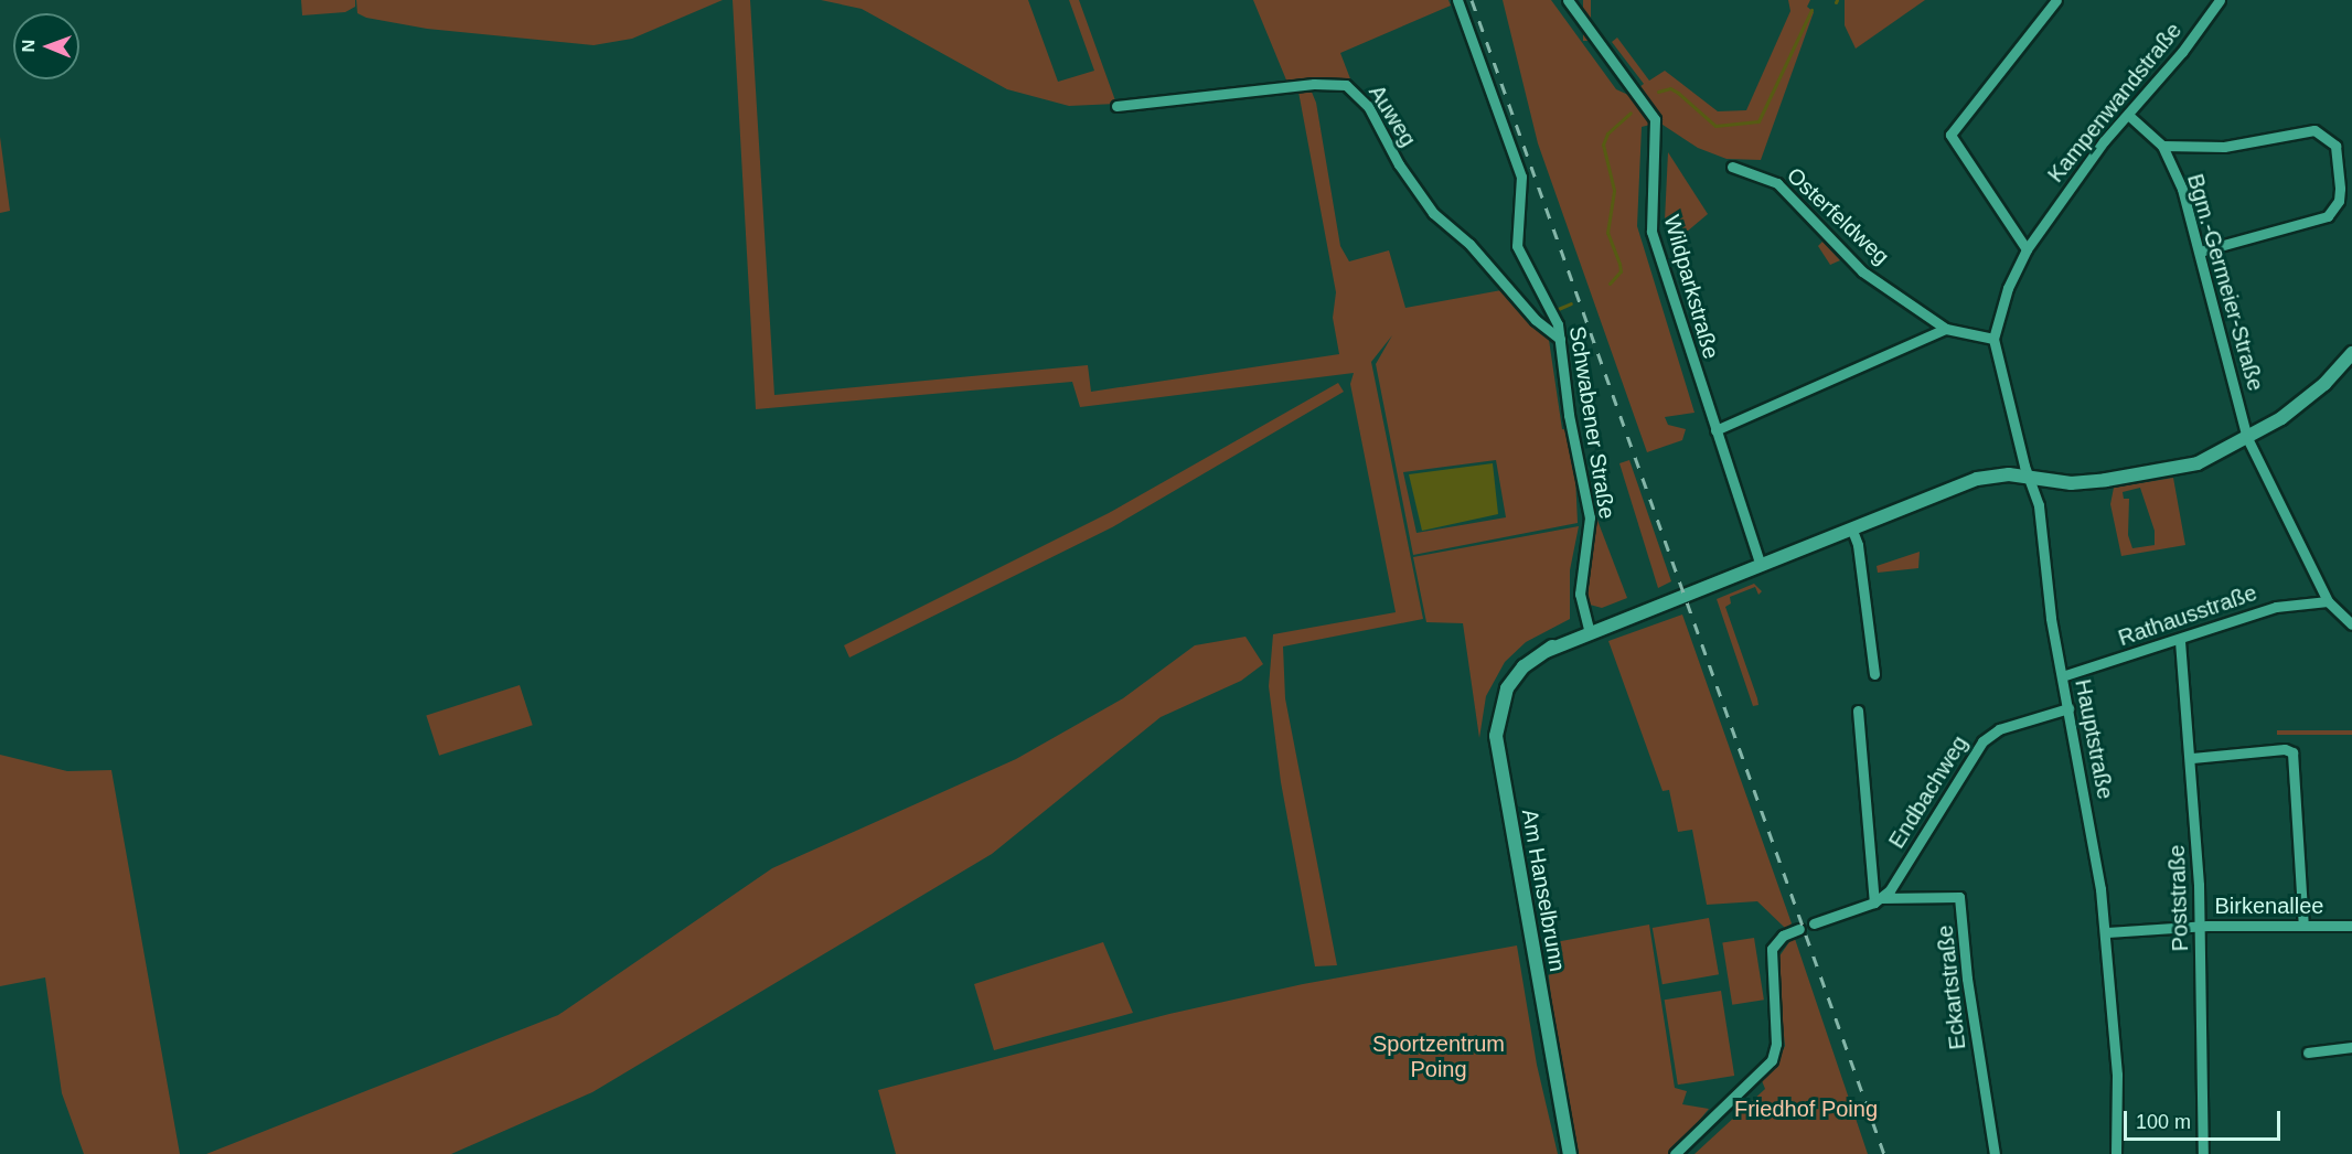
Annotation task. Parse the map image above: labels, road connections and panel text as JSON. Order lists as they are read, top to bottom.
{
  "streets": {
    "street": [
      "Kampenwandstraße",
      "Auweg",
      "Osterfeldweg",
      "Bgm.-Germeier-Straße",
      "Wildparkstraße",
      "Schwabener Straße",
      "Rathausstraße",
      "Hauptstraße",
      "Endbachweg",
      "Am Hanselbrunn",
      "Poststraße",
      "Birkenallee",
      "Eckartstraße"
    ]
  },
  "crossings": [
    ["Kampenwandstraße", "Bgm.-Germeier-Straße"],
    ["Kampenwandstraße", "Hauptstraße"],
    ["Auweg", "Schwabener Straße"],
    ["Bgm.-Germeier-Straße", "Rathausstraße"],
    ["Bgm.-Germeier-Straße", "Am Hanselbrunn"],
    ["Wildparkstraße", "Am Hanselbrunn"],
    ["Schwabener Straße", "Am Hanselbrunn"],
    ["Rathausstraße", "Hauptstraße"],
    ["Rathausstraße", "Poststraße"],
    ["Hauptstraße", "Endbachweg"],
    ["Hauptstraße", "Am Hanselbrunn"],
    ["Hauptstraße", "Birkenallee"],
    ["Endbachweg", "Eckartstraße"],
    ["Poststraße", "Birkenallee"]
  ],
  "parks": ["Sportzentrum Poing", "Friedhof Poing"],
  "scale_bar": "100 m",
  "north": "left"
}
